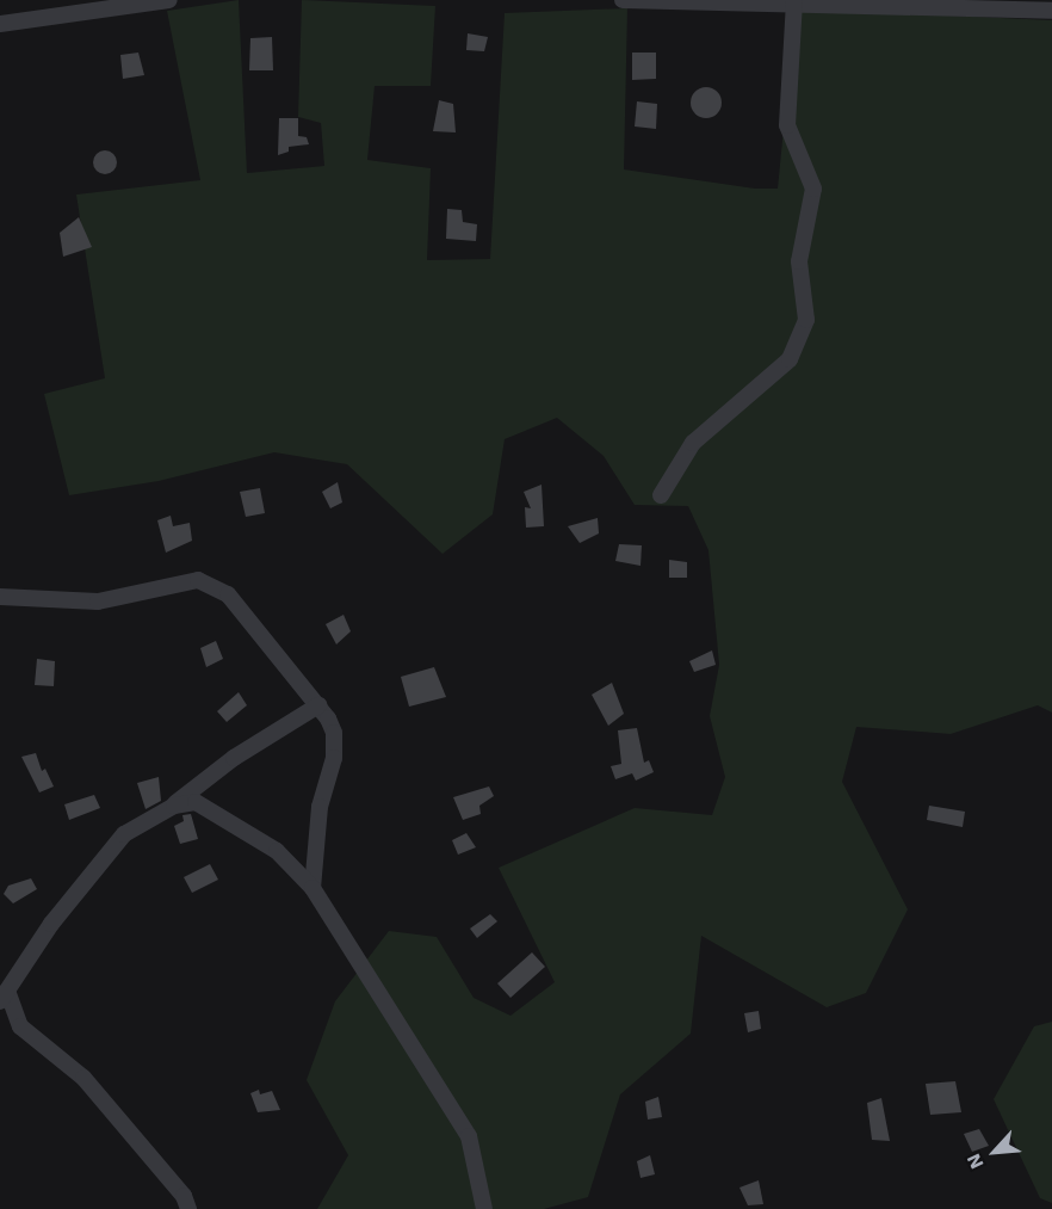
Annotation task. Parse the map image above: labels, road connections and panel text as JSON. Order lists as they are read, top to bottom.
{
  "north": "bottom left"
}
